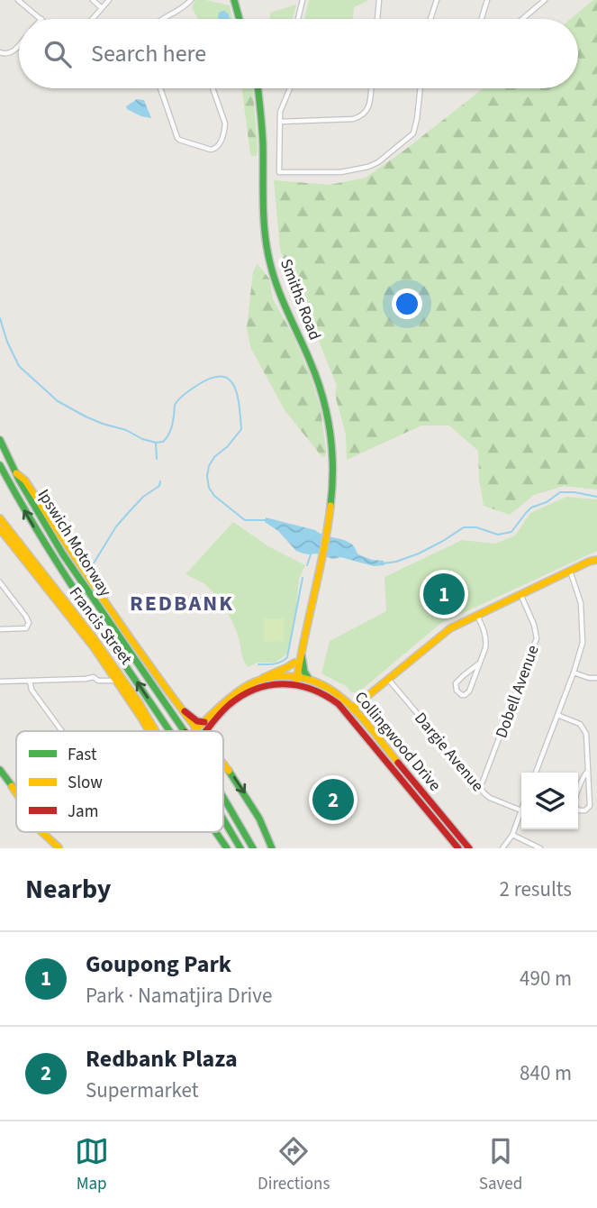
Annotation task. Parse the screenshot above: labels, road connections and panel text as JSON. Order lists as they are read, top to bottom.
{
  "streets": {
    "main road": [
      "Smiths Road",
      "Ipswich Motorway",
      "Francis Street",
      "Collingwood Drive"
    ],
    "street": ["Dobell Avenue", "Dargie Avenue"]
  },
  "crossings": [
    ["Smiths Road", "Collingwood Drive"],
    ["Dobell Avenue", "Dargie Avenue"]
  ],
  "districts": ["REDBANK"],
  "legend": ["Fast", "Slow", "Jam"],
  "page": {
    "search": "Search here",
    "pins": ["1", "2"],
    "heading": ["Nearby", "2 results"],
    "list": [
      {
        "mark": "1",
        "name": "Goupong Park",
        "note": "Park · Namatjira Drive",
        "value": "490 m"
      },
      {
        "mark": "2",
        "name": "Redbank Plaza",
        "note": "Supermarket",
        "value": "840 m"
      }
    ],
    "nav": ["Map", "Directions", "Saved"]
  }
}
